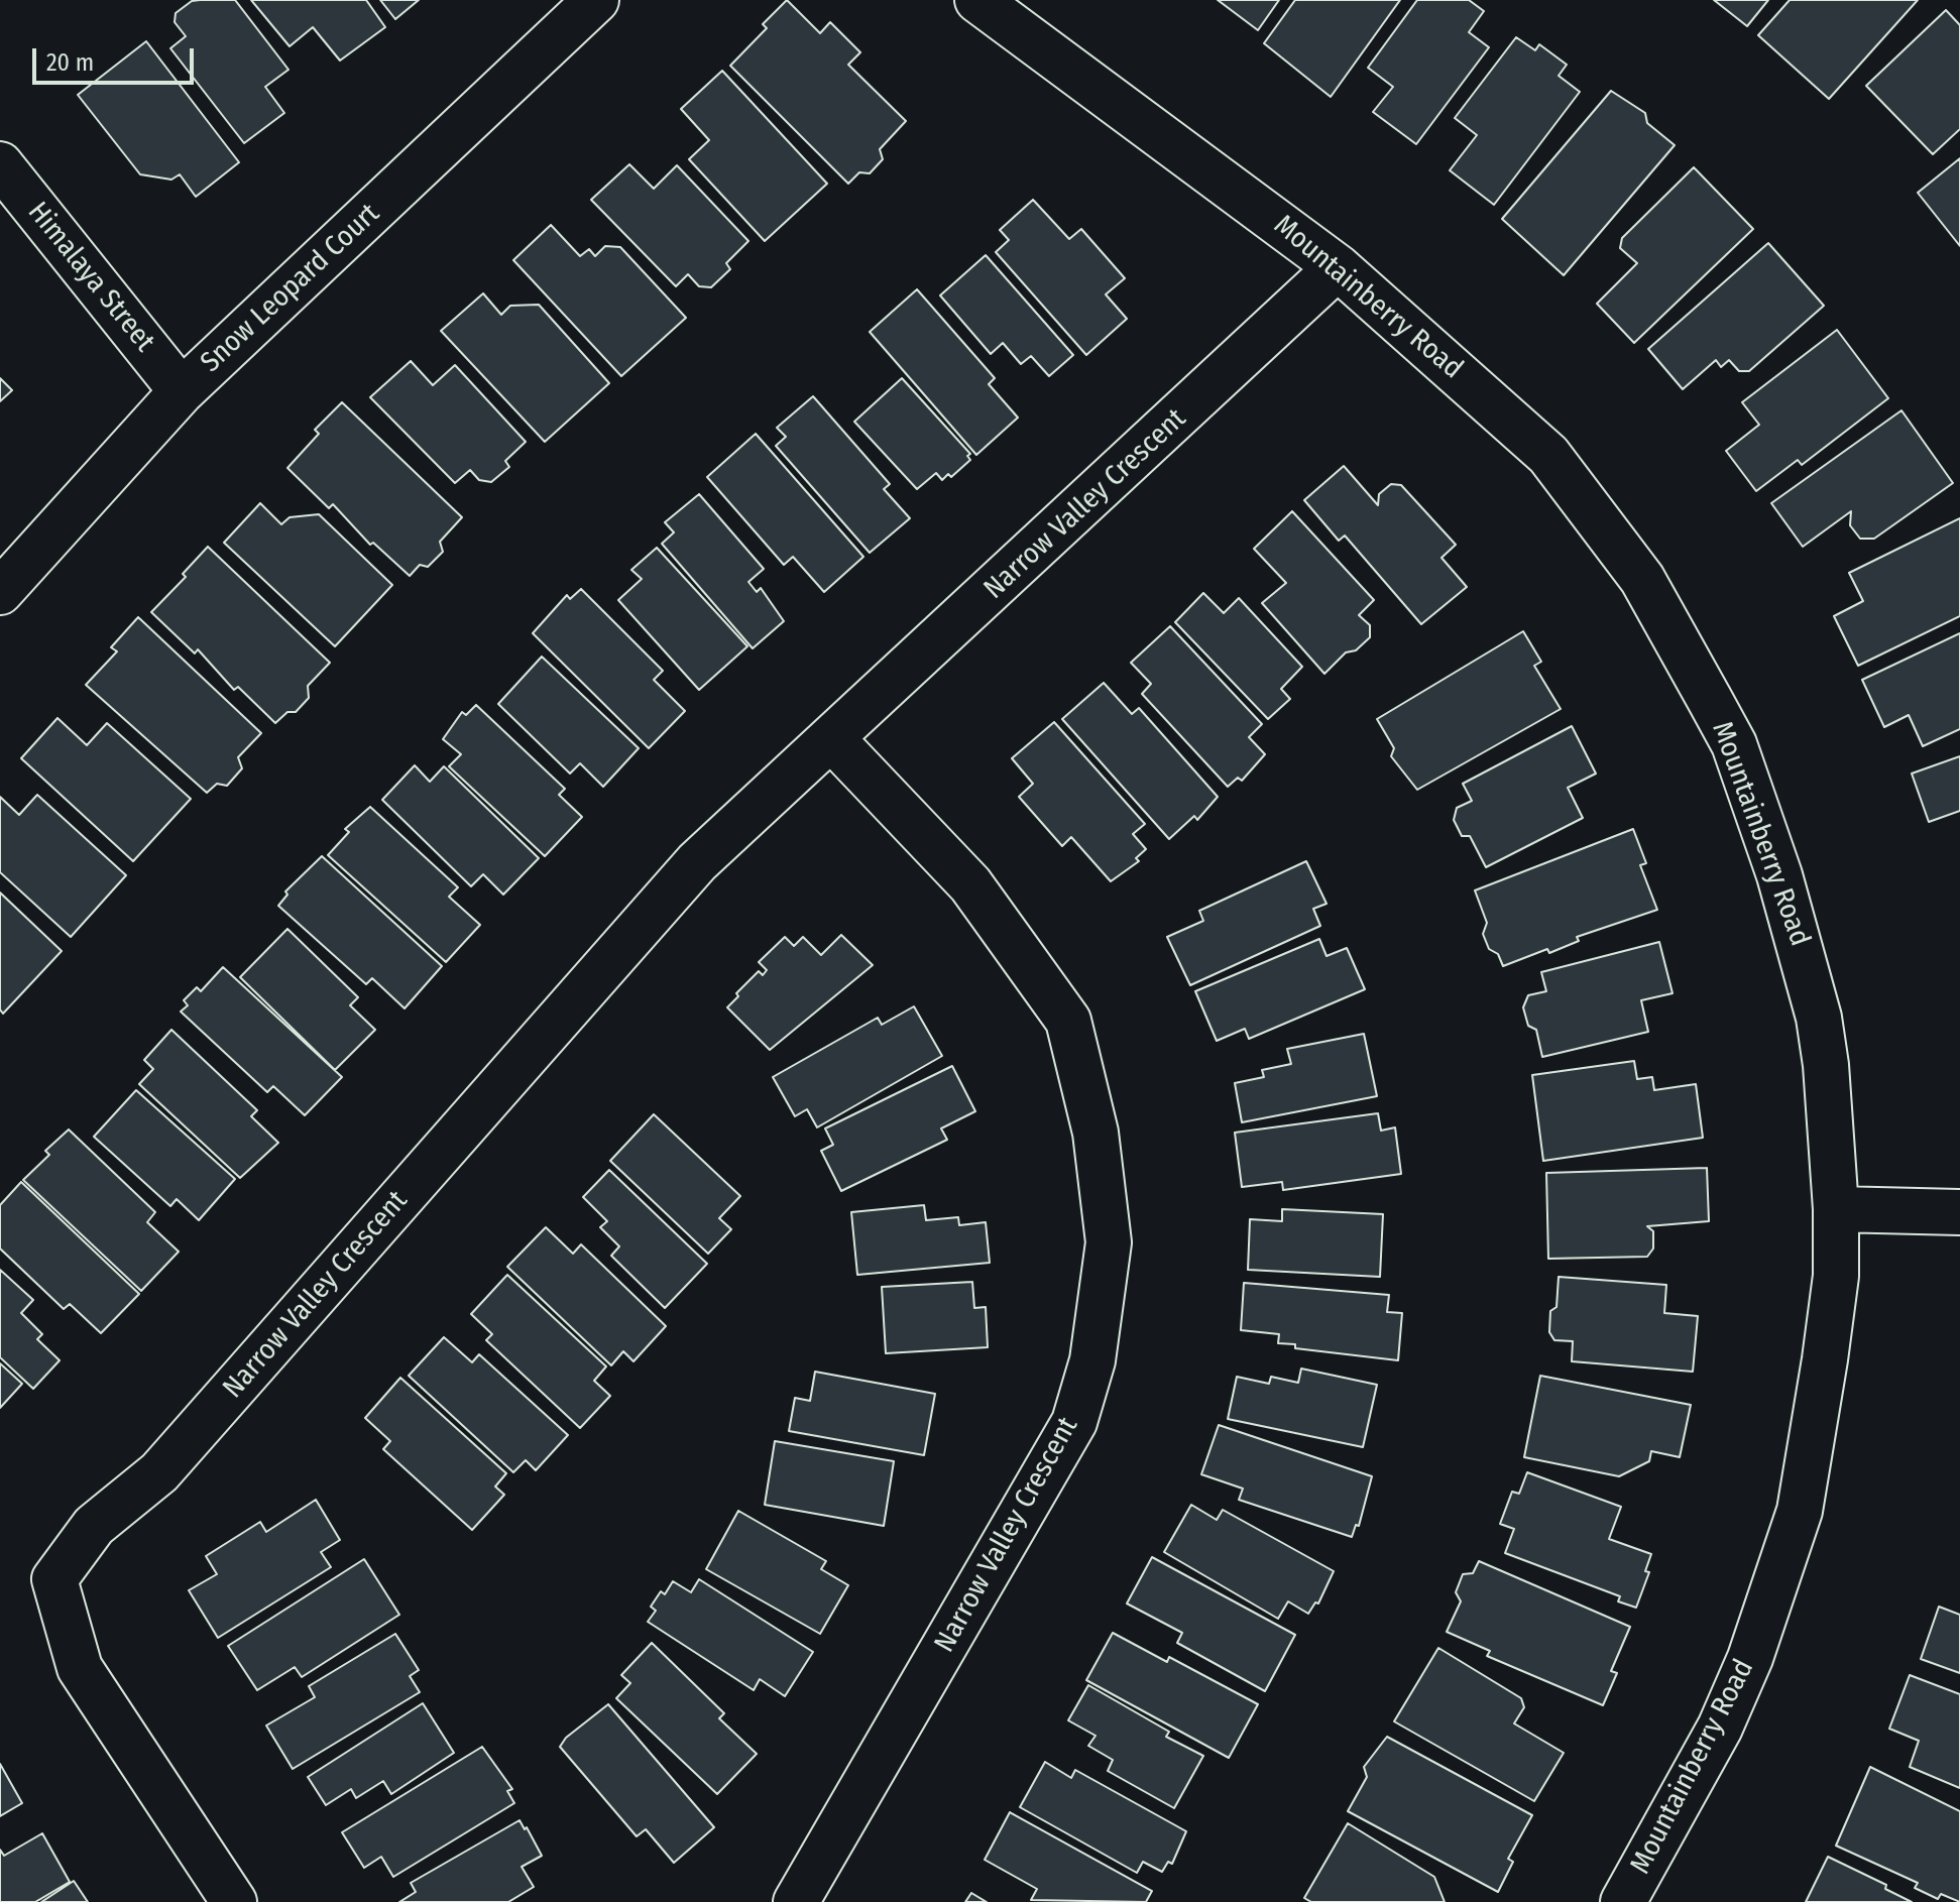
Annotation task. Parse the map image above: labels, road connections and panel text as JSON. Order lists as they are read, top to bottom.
{
  "streets": {
    "street": [
      "Himalaya Street",
      "Snow Leopard Court",
      "Mountainberry Road",
      "Narrow Valley Crescent"
    ]
  },
  "crossings": [
    ["Himalaya Street", "Snow Leopard Court"],
    ["Mountainberry Road", "Narrow Valley Crescent"]
  ],
  "scale_bar": "20 m"
}
